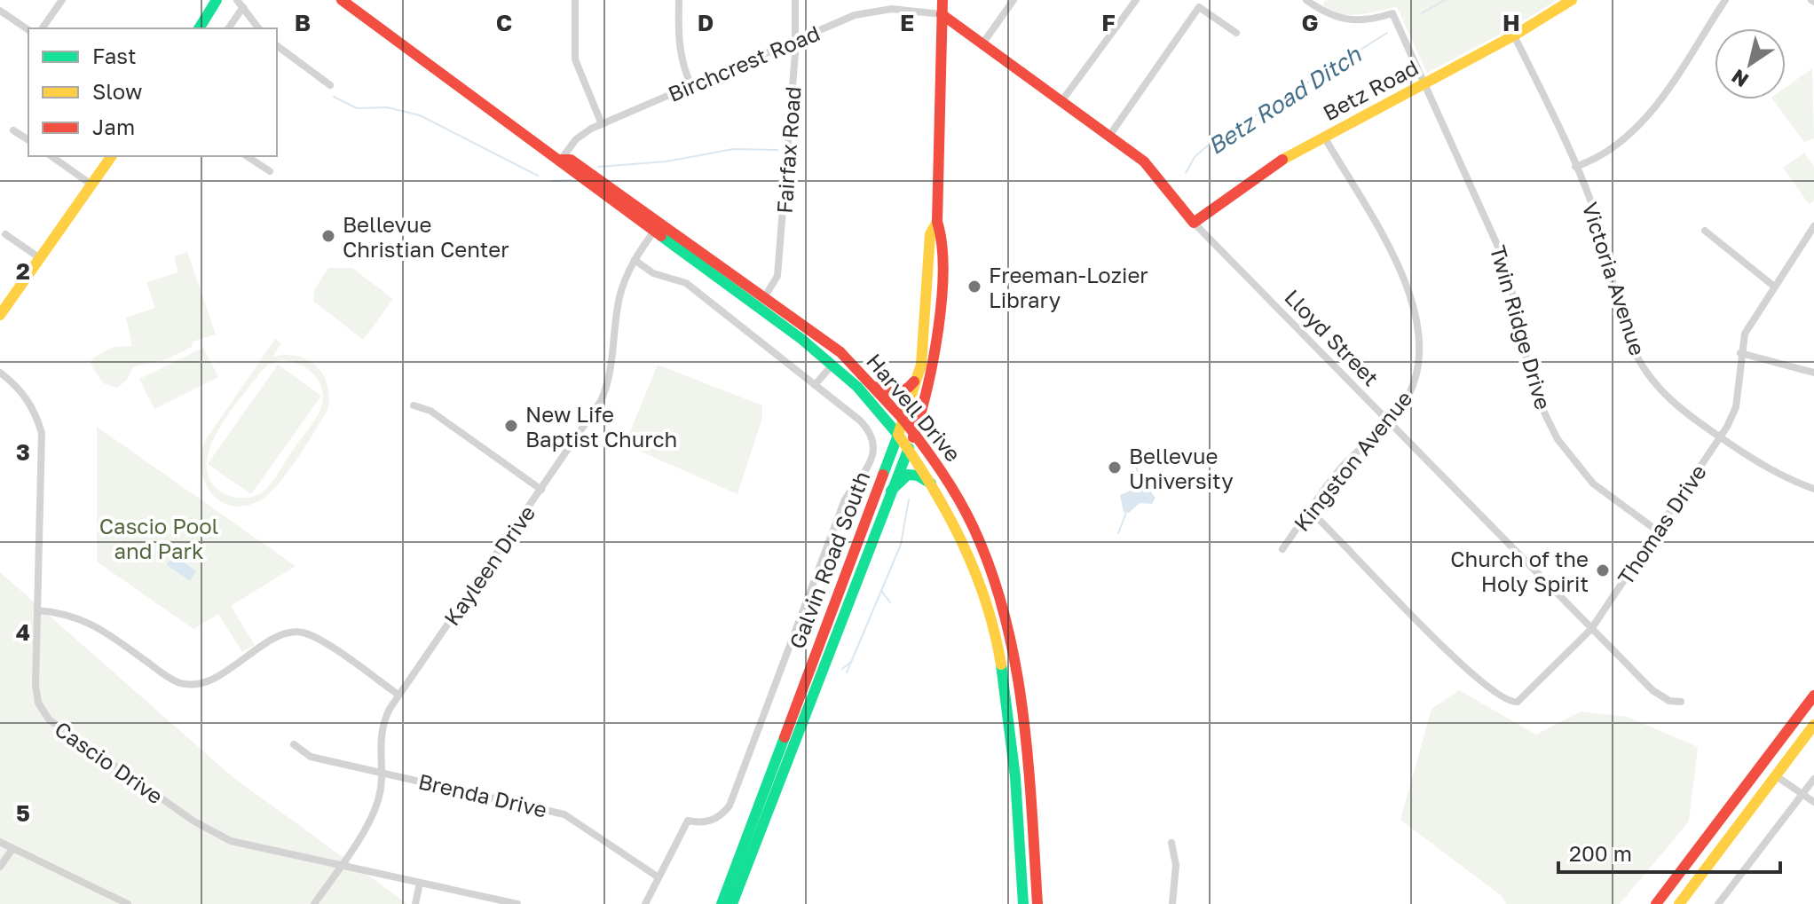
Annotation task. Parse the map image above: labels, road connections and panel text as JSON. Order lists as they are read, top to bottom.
{
  "streets": {
    "main road": [
      "Betz Road",
      "Lloyd Street",
      "Harvell Drive",
      "Galvin Road South"
    ],
    "street": [
      "Birchcrest Road",
      "Fairfax Road",
      "Victoria Avenue",
      "Twin Ridge Drive",
      "Kingston Avenue",
      "Thomas Drive",
      "Kayleen Drive",
      "Cascio Drive",
      "Brenda Drive"
    ]
  },
  "crossings": [
    ["Birchcrest Road", "Fairfax Road"],
    ["Birchcrest Road", "Lloyd Street"],
    ["Birchcrest Road", "Harvell Drive"],
    ["Birchcrest Road", "Galvin Road South"],
    ["Betz Road", "Victoria Avenue"],
    ["Betz Road", "Twin Ridge Drive"],
    ["Betz Road", "Lloyd Street"],
    ["Betz Road", "Kingston Avenue"],
    ["Fairfax Road", "Harvell Drive"],
    ["Victoria Avenue", "Thomas Drive"],
    ["Twin Ridge Drive", "Thomas Drive"],
    ["Lloyd Street", "Kingston Avenue"],
    ["Lloyd Street", "Thomas Drive"],
    ["Lloyd Street", "Galvin Road South"],
    ["Harvell Drive", "Galvin Road South"],
    ["Harvell Drive", "Kayleen Drive"],
    ["Kingston Avenue", "Thomas Drive"],
    ["Kayleen Drive", "Cascio Drive"],
    ["Kayleen Drive", "Brenda Drive"]
  ],
  "water": ["Betz Road Ditch"],
  "parks": ["Cascio Pool and Park"],
  "places": [
    "Bellevue Christian Center",
    "Freeman-Lozier Library",
    "New Life Baptist Church",
    "Bellevue University",
    "Church of the Holy Spirit"
  ],
  "legend": ["Fast", "Slow", "Jam"],
  "scale_bar": "200 m",
  "north": "bottom left",
  "grid": {
    "columns": [
      "B",
      "C",
      "D",
      "E",
      "F",
      "G",
      "H"
    ],
    "rows": [
      "2",
      "3",
      "4",
      "5"
    ]
  }
}
